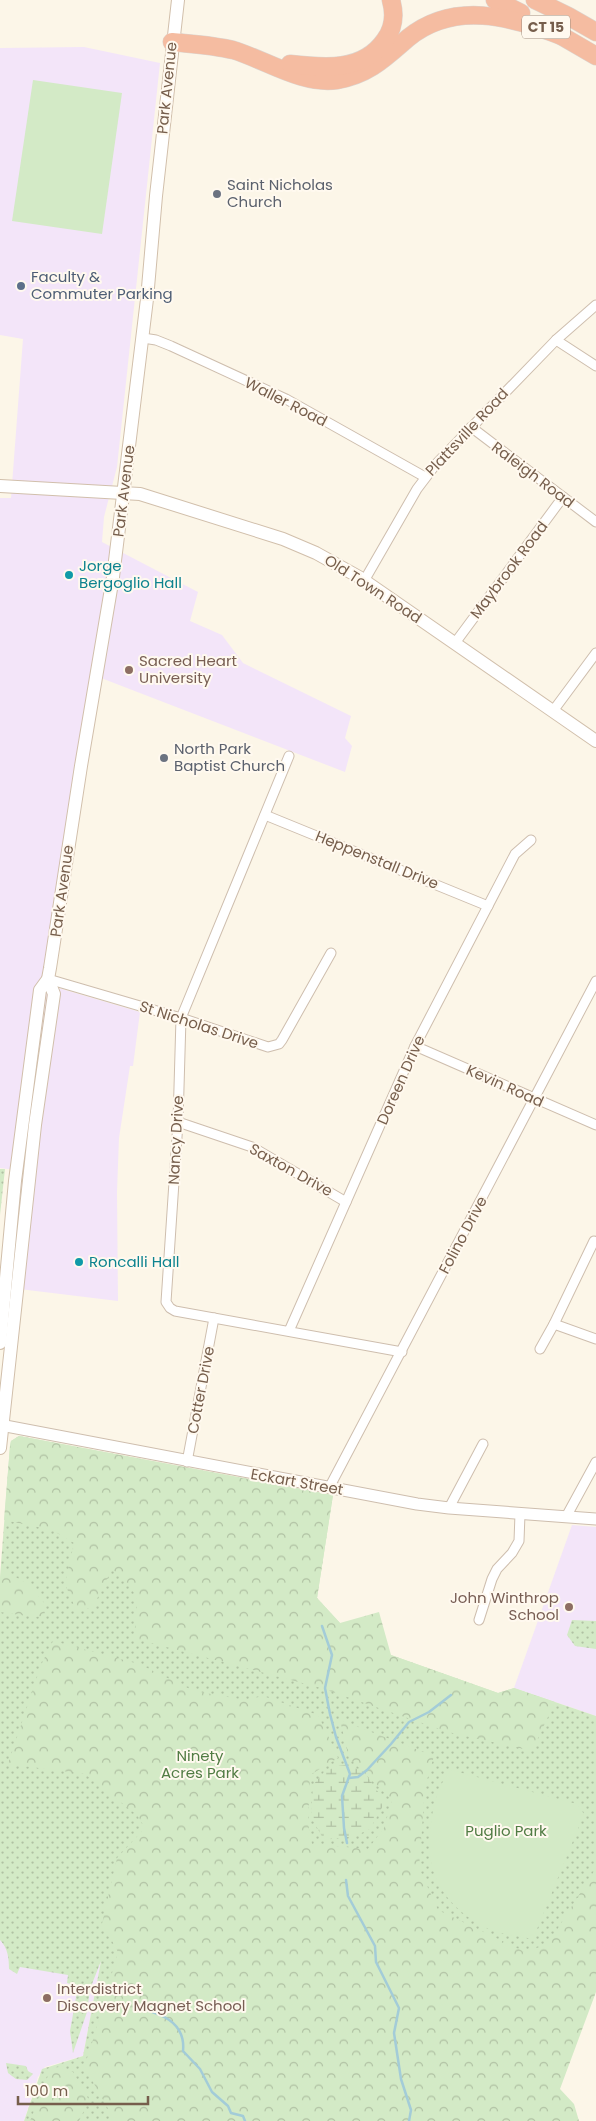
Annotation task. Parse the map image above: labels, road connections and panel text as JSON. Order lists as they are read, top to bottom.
{
  "streets": {
    "highway": ["CT 15"],
    "main road": ["Park Avenue", "Old Town Road"],
    "street": [
      "Waller Road",
      "Plattsville Road",
      "Raleigh Road",
      "Maybrook Road",
      "Heppenstall Drive",
      "St Nicholas Drive",
      "Doreen Drive",
      "Kevin Road",
      "Nancy Drive",
      "Saxton Drive",
      "Folino Drive",
      "Cotter Drive",
      "Eckart Street"
    ]
  },
  "crossings": [
    ["Park Avenue", "Waller Road"],
    ["Park Avenue", "Old Town Road"],
    ["Park Avenue", "St Nicholas Drive"],
    ["Park Avenue", "Eckart Street"],
    ["Waller Road", "Plattsville Road"],
    ["Plattsville Road", "Raleigh Road"],
    ["Plattsville Road", "Old Town Road"],
    ["Raleigh Road", "Maybrook Road"],
    ["Maybrook Road", "Old Town Road"],
    ["Heppenstall Drive", "Doreen Drive"],
    ["Heppenstall Drive", "Nancy Drive"],
    ["St Nicholas Drive", "Nancy Drive"],
    ["Doreen Drive", "Kevin Road"],
    ["Doreen Drive", "Nancy Drive"],
    ["Doreen Drive", "Saxton Drive"],
    ["Kevin Road", "Folino Drive"],
    ["Nancy Drive", "Saxton Drive"],
    ["Nancy Drive", "Folino Drive"],
    ["Nancy Drive", "Cotter Drive"],
    ["Folino Drive", "Eckart Street"],
    ["Cotter Drive", "Eckart Street"]
  ],
  "parks": ["Ninety Acres Park", "Puglio Park"],
  "places": [
    "Saint Nicholas Church",
    "Faculty & Commuter Parking",
    "Jorge Bergoglio Hall",
    "Sacred Heart University",
    "North Park Baptist Church",
    "Roncalli Hall",
    "John Winthrop School",
    "Interdistrict Discovery Magnet School"
  ],
  "scale_bar": "100 m"
}
